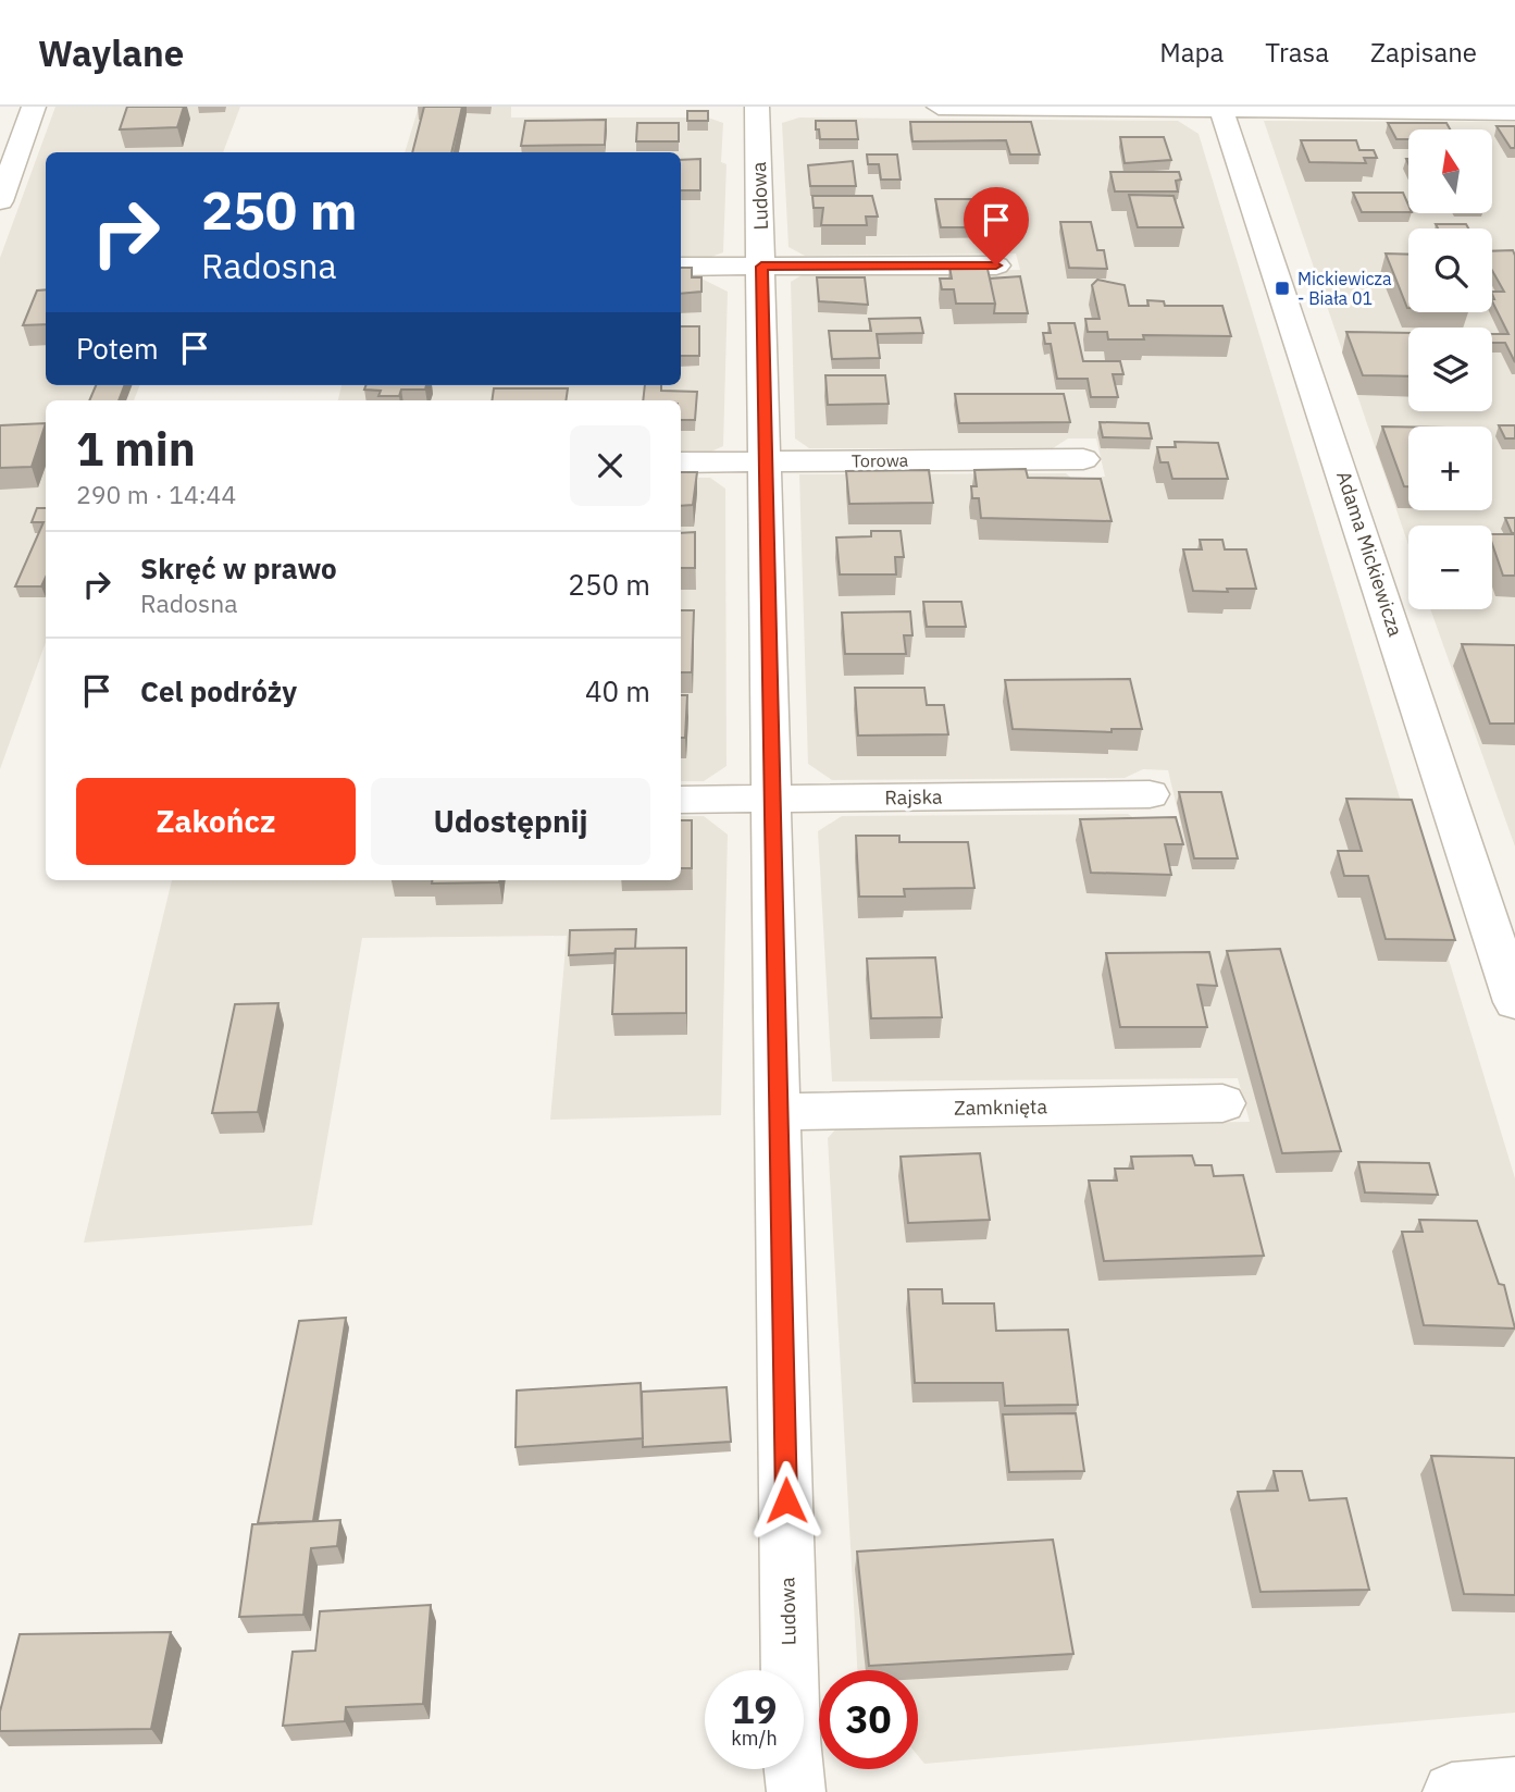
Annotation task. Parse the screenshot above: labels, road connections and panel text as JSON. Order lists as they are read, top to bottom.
{
  "streets": {
    "street": [
      "Ludowa",
      "Torowa",
      "Adama Mickiewicza",
      "Rajska",
      "Zamknięta"
    ]
  },
  "crossings": [
    ["Ludowa", "Torowa"],
    ["Ludowa", "Rajska"],
    ["Ludowa", "Zamknięta"]
  ],
  "places": {
    "transit": ["Mickiewicza - Biała 01"]
  },
  "north": "top",
  "page": {
    "header": "Waylane",
    "nav": ["Mapa", "Trasa", "Zapisane"],
    "map_buttons": ["+", "−"],
    "turn": ["250 m", "Radosna"],
    "then": "Potem",
    "heading": ["1 min", "290 m · 14:44"],
    "list": [
      {
        "name": "Skręć w prawo",
        "note": "Radosna",
        "value": "250 m"
      },
      {
        "name": "Cel podróży",
        "value": "40 m"
      }
    ],
    "buttons": ["Zakończ", "Udostępnij"],
    "speed": "19 km/h",
    "limit": "30"
  }
}
